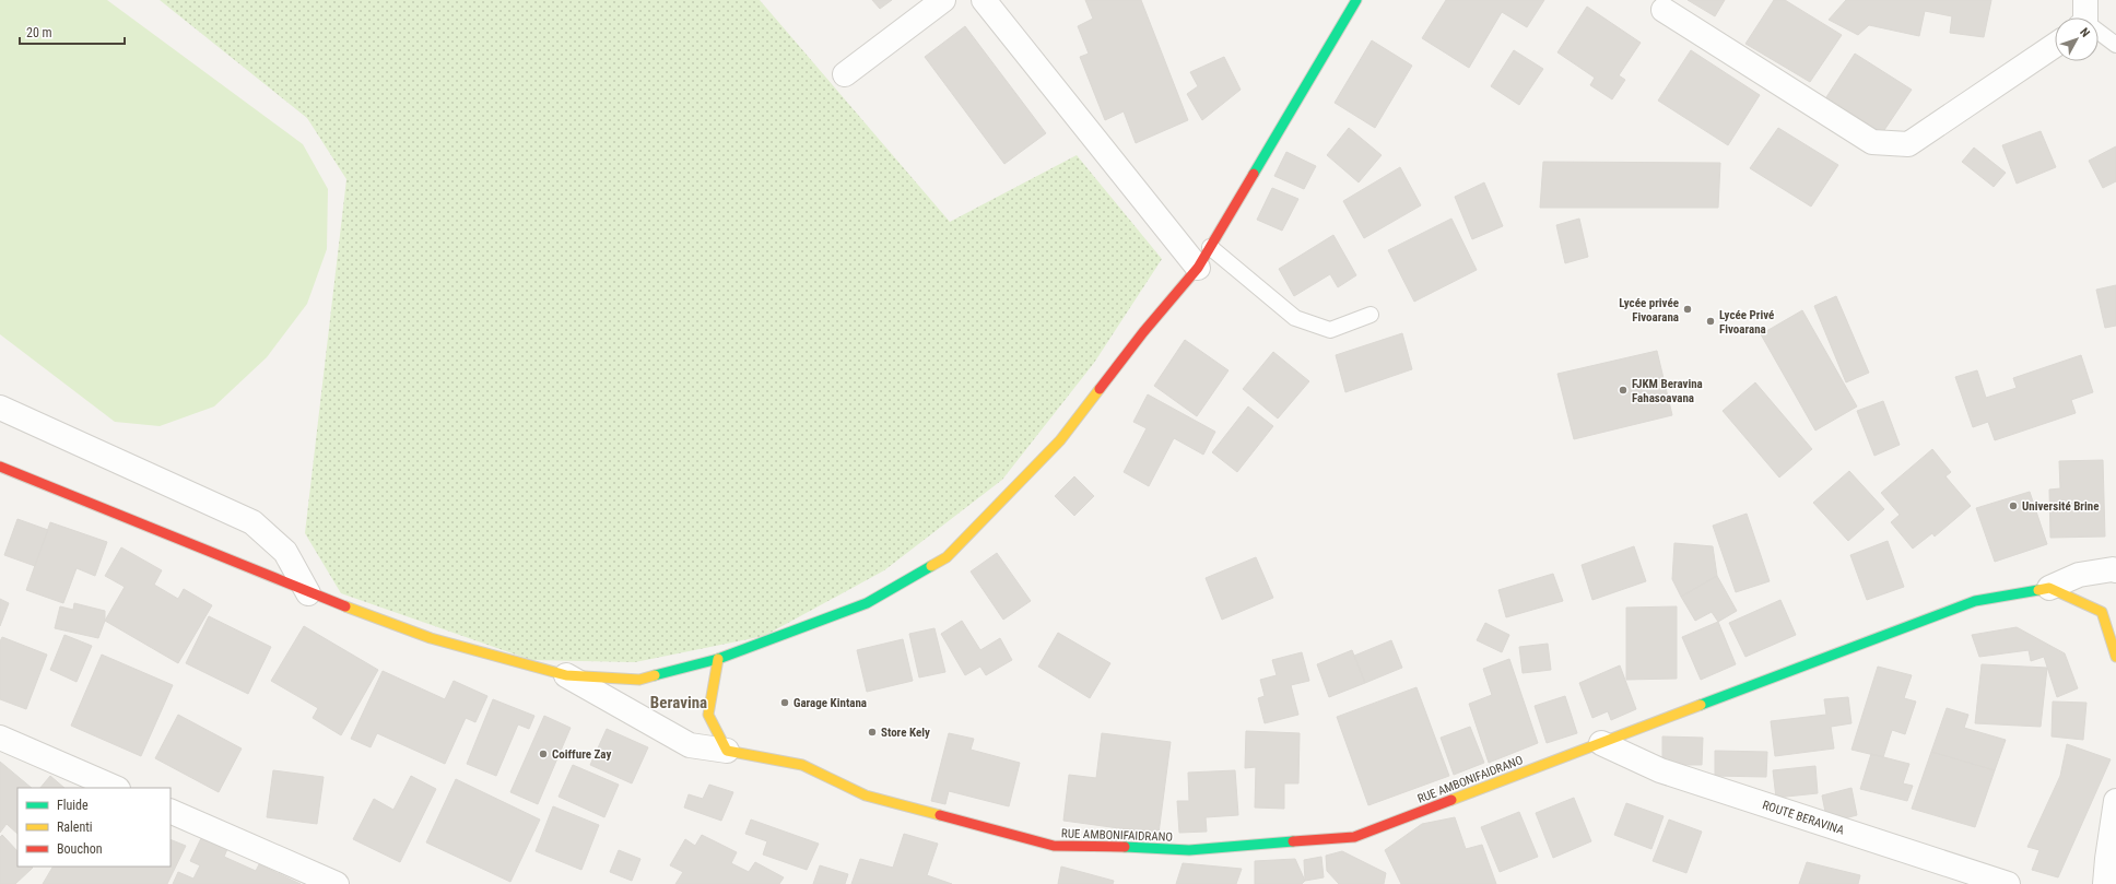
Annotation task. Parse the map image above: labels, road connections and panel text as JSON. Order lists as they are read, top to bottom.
{
  "streets": {
    "street": ["RUE AMBONIFAIDRANO", "ROUTE BERAVINA"]
  },
  "crossings": [
    ["RUE AMBONIFAIDRANO", "ROUTE BERAVINA"]
  ],
  "districts": ["Beravina"],
  "places": [
    "Lycée privée Fivoarana",
    "Lycée Privé Fivoarana",
    "FJKM Beravina Fahasoavana",
    "Université Brine",
    "Garage Kintana",
    "Store Kely",
    "Coiffure Zay"
  ],
  "legend": ["Fluide", "Ralenti", "Bouchon"],
  "scale_bar": "20 m",
  "north": "top right"
}
